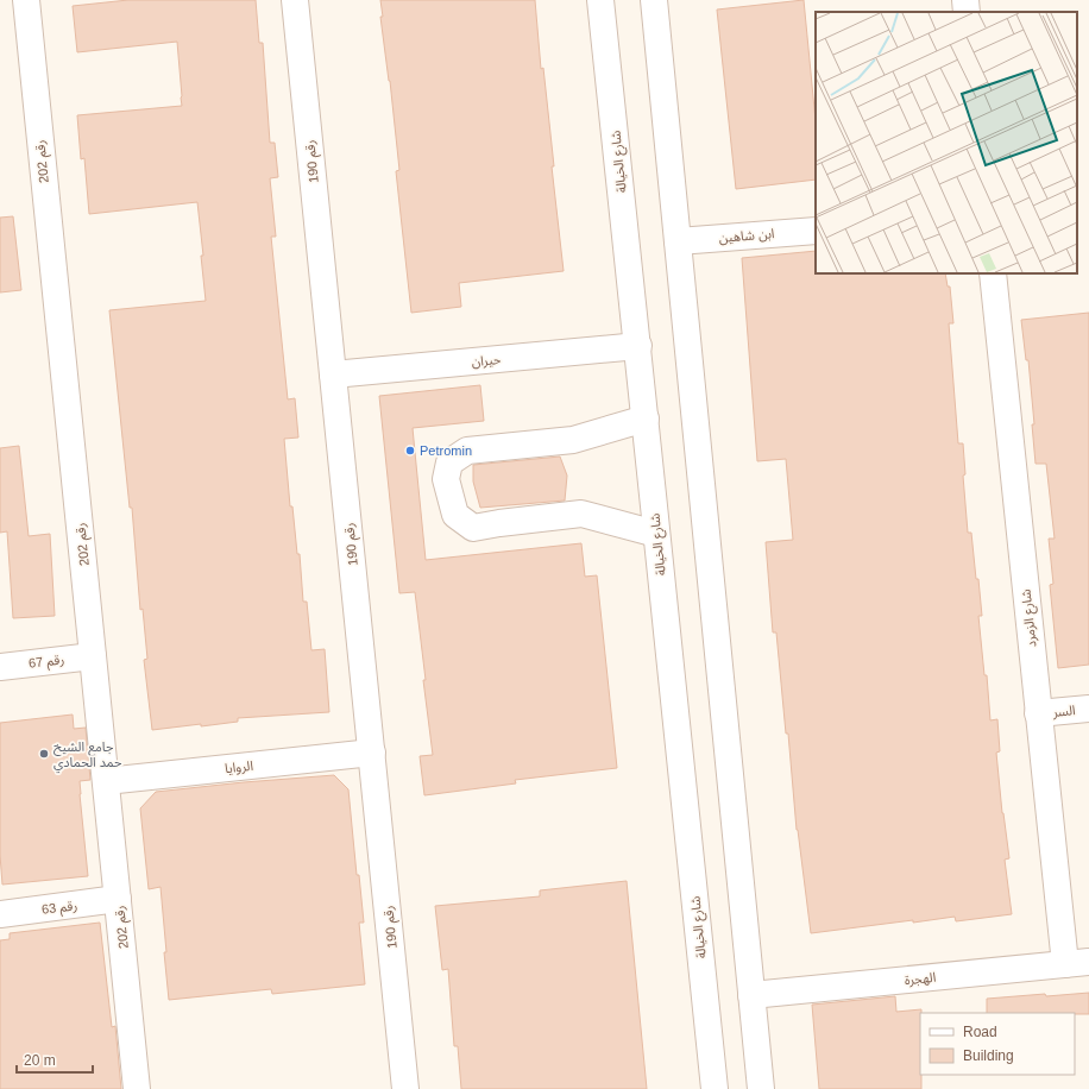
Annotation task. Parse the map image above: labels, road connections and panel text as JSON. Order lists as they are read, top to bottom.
{
  "streets": {
    "street": [
      "رقم 202",
      "رقم 190",
      "شارع الخيالة",
      "ابن شاهين",
      "حيران",
      "شارع الزمرد",
      "رقم 67",
      "السر",
      "الروايا",
      "رقم 63",
      "الهجرة"
    ]
  },
  "crossings": [
    ["رقم 202", "رقم 67"],
    ["رقم 202", "الروايا"],
    ["رقم 202", "رقم 63"],
    ["رقم 190", "حيران"],
    ["رقم 190", "الروايا"],
    ["شارع الخيالة", "حيران"],
    ["شارع الزمرد", "السر"],
    ["شارع الزمرد", "الهجرة"]
  ],
  "places": ["Petromin", "جامع الشيخ حمد الحمادي"],
  "legend": ["Road", "Building"],
  "scale_bar": "20 m"
}
